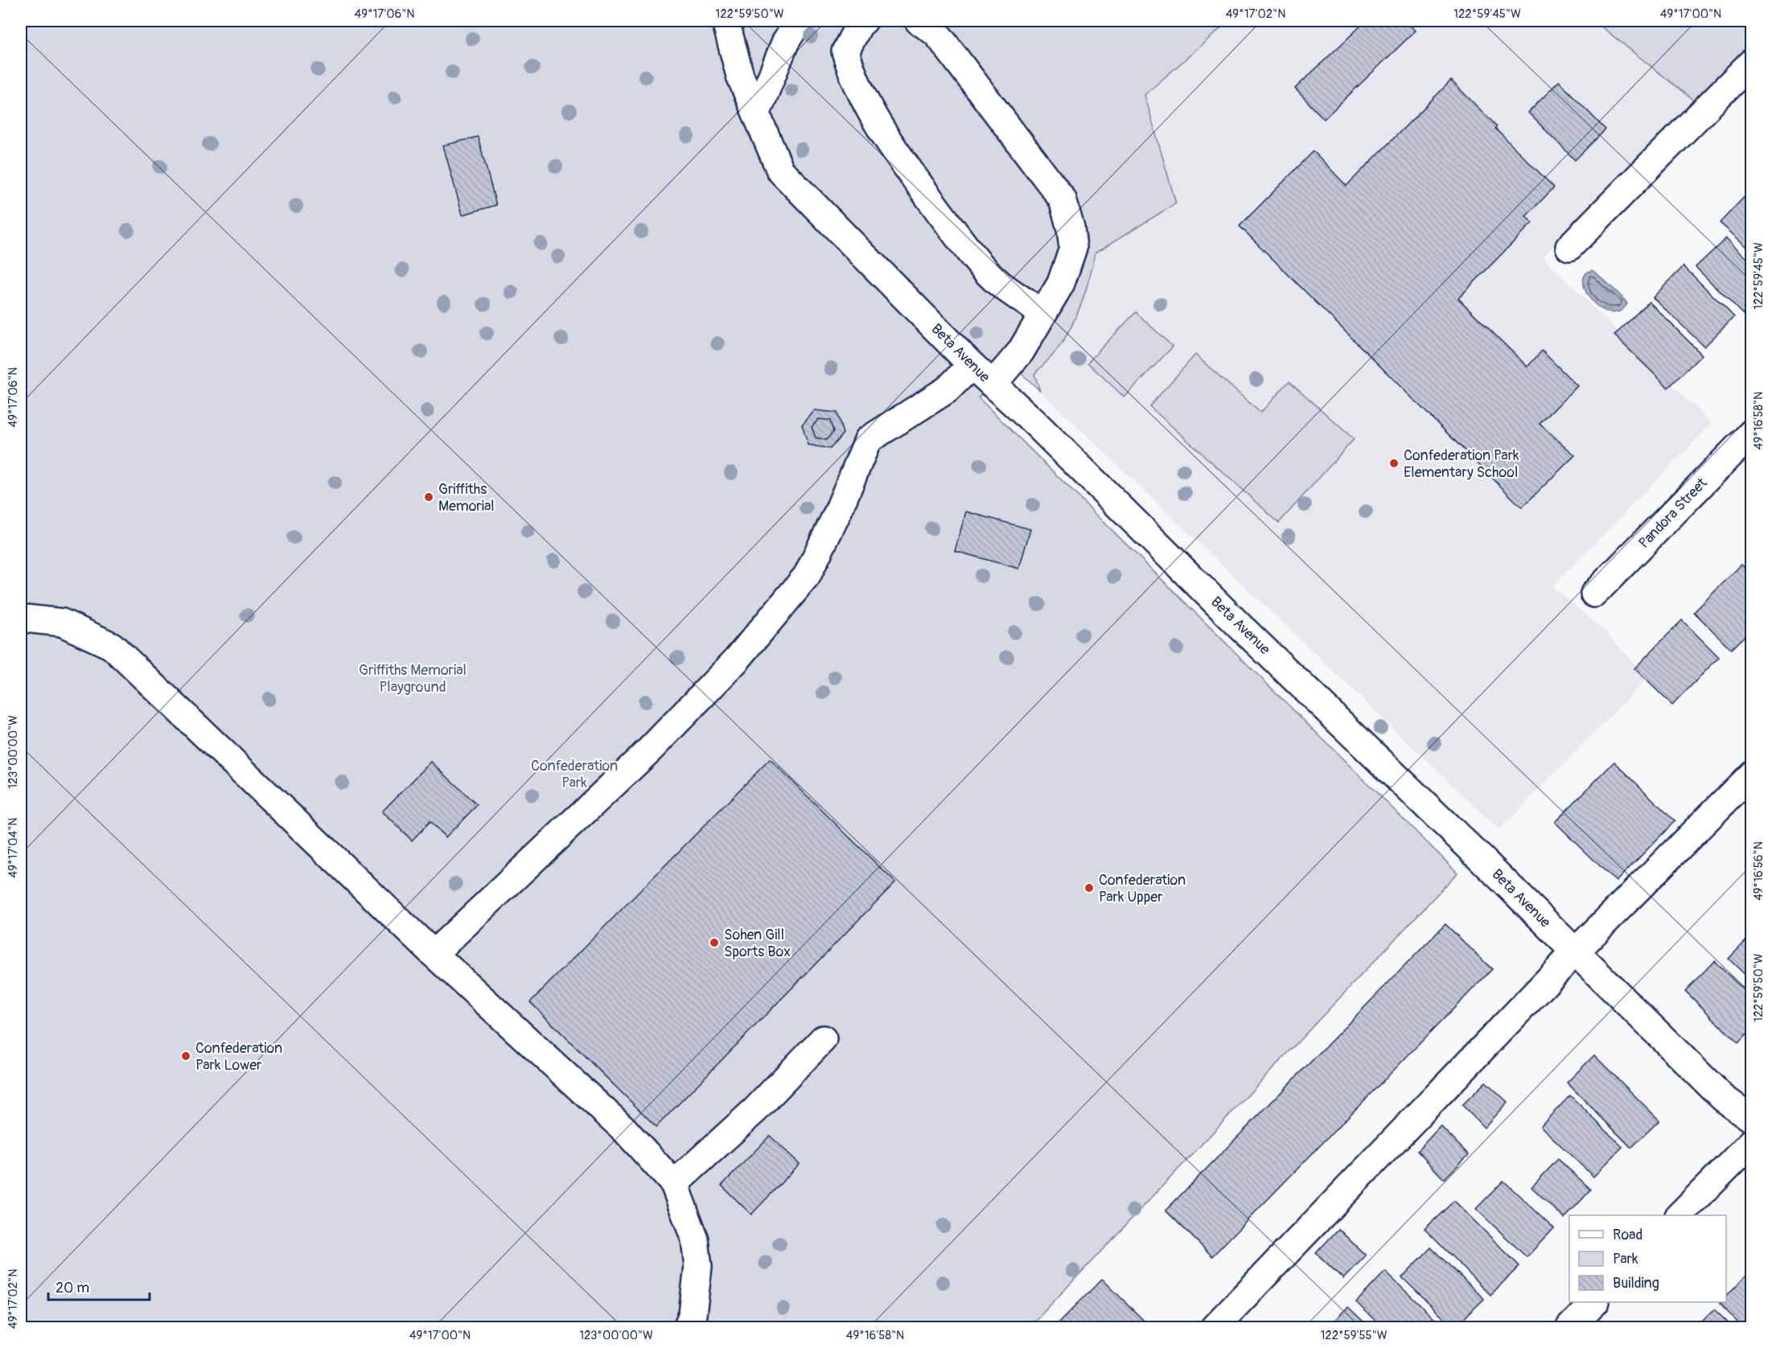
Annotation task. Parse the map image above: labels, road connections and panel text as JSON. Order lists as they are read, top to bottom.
{
  "streets": {
    "street": ["Beta Avenue", "Pandora Street"]
  },
  "parks": ["Griffiths Memorial Playground", "Confederation Park"],
  "places": [
    "Confederation Park Elementary School",
    "Griffiths Memorial",
    "Confederation Park Upper",
    "Sohen Gill Sports Box",
    "Confederation Park Lower"
  ],
  "legend": ["Road", "Park", "Building"],
  "scale_bar": "20 m",
  "coordinates": [
    "49°17'06\"N",
    "122°59'50\"W",
    "49°17'02\"N",
    "122°59'45\"W",
    "49°17'00\"N",
    "49°16'58\"N",
    "123°00'00\"W",
    "49°17'04\"N",
    "49°16'56\"N",
    "122°59'55\"W"
  ]
}
